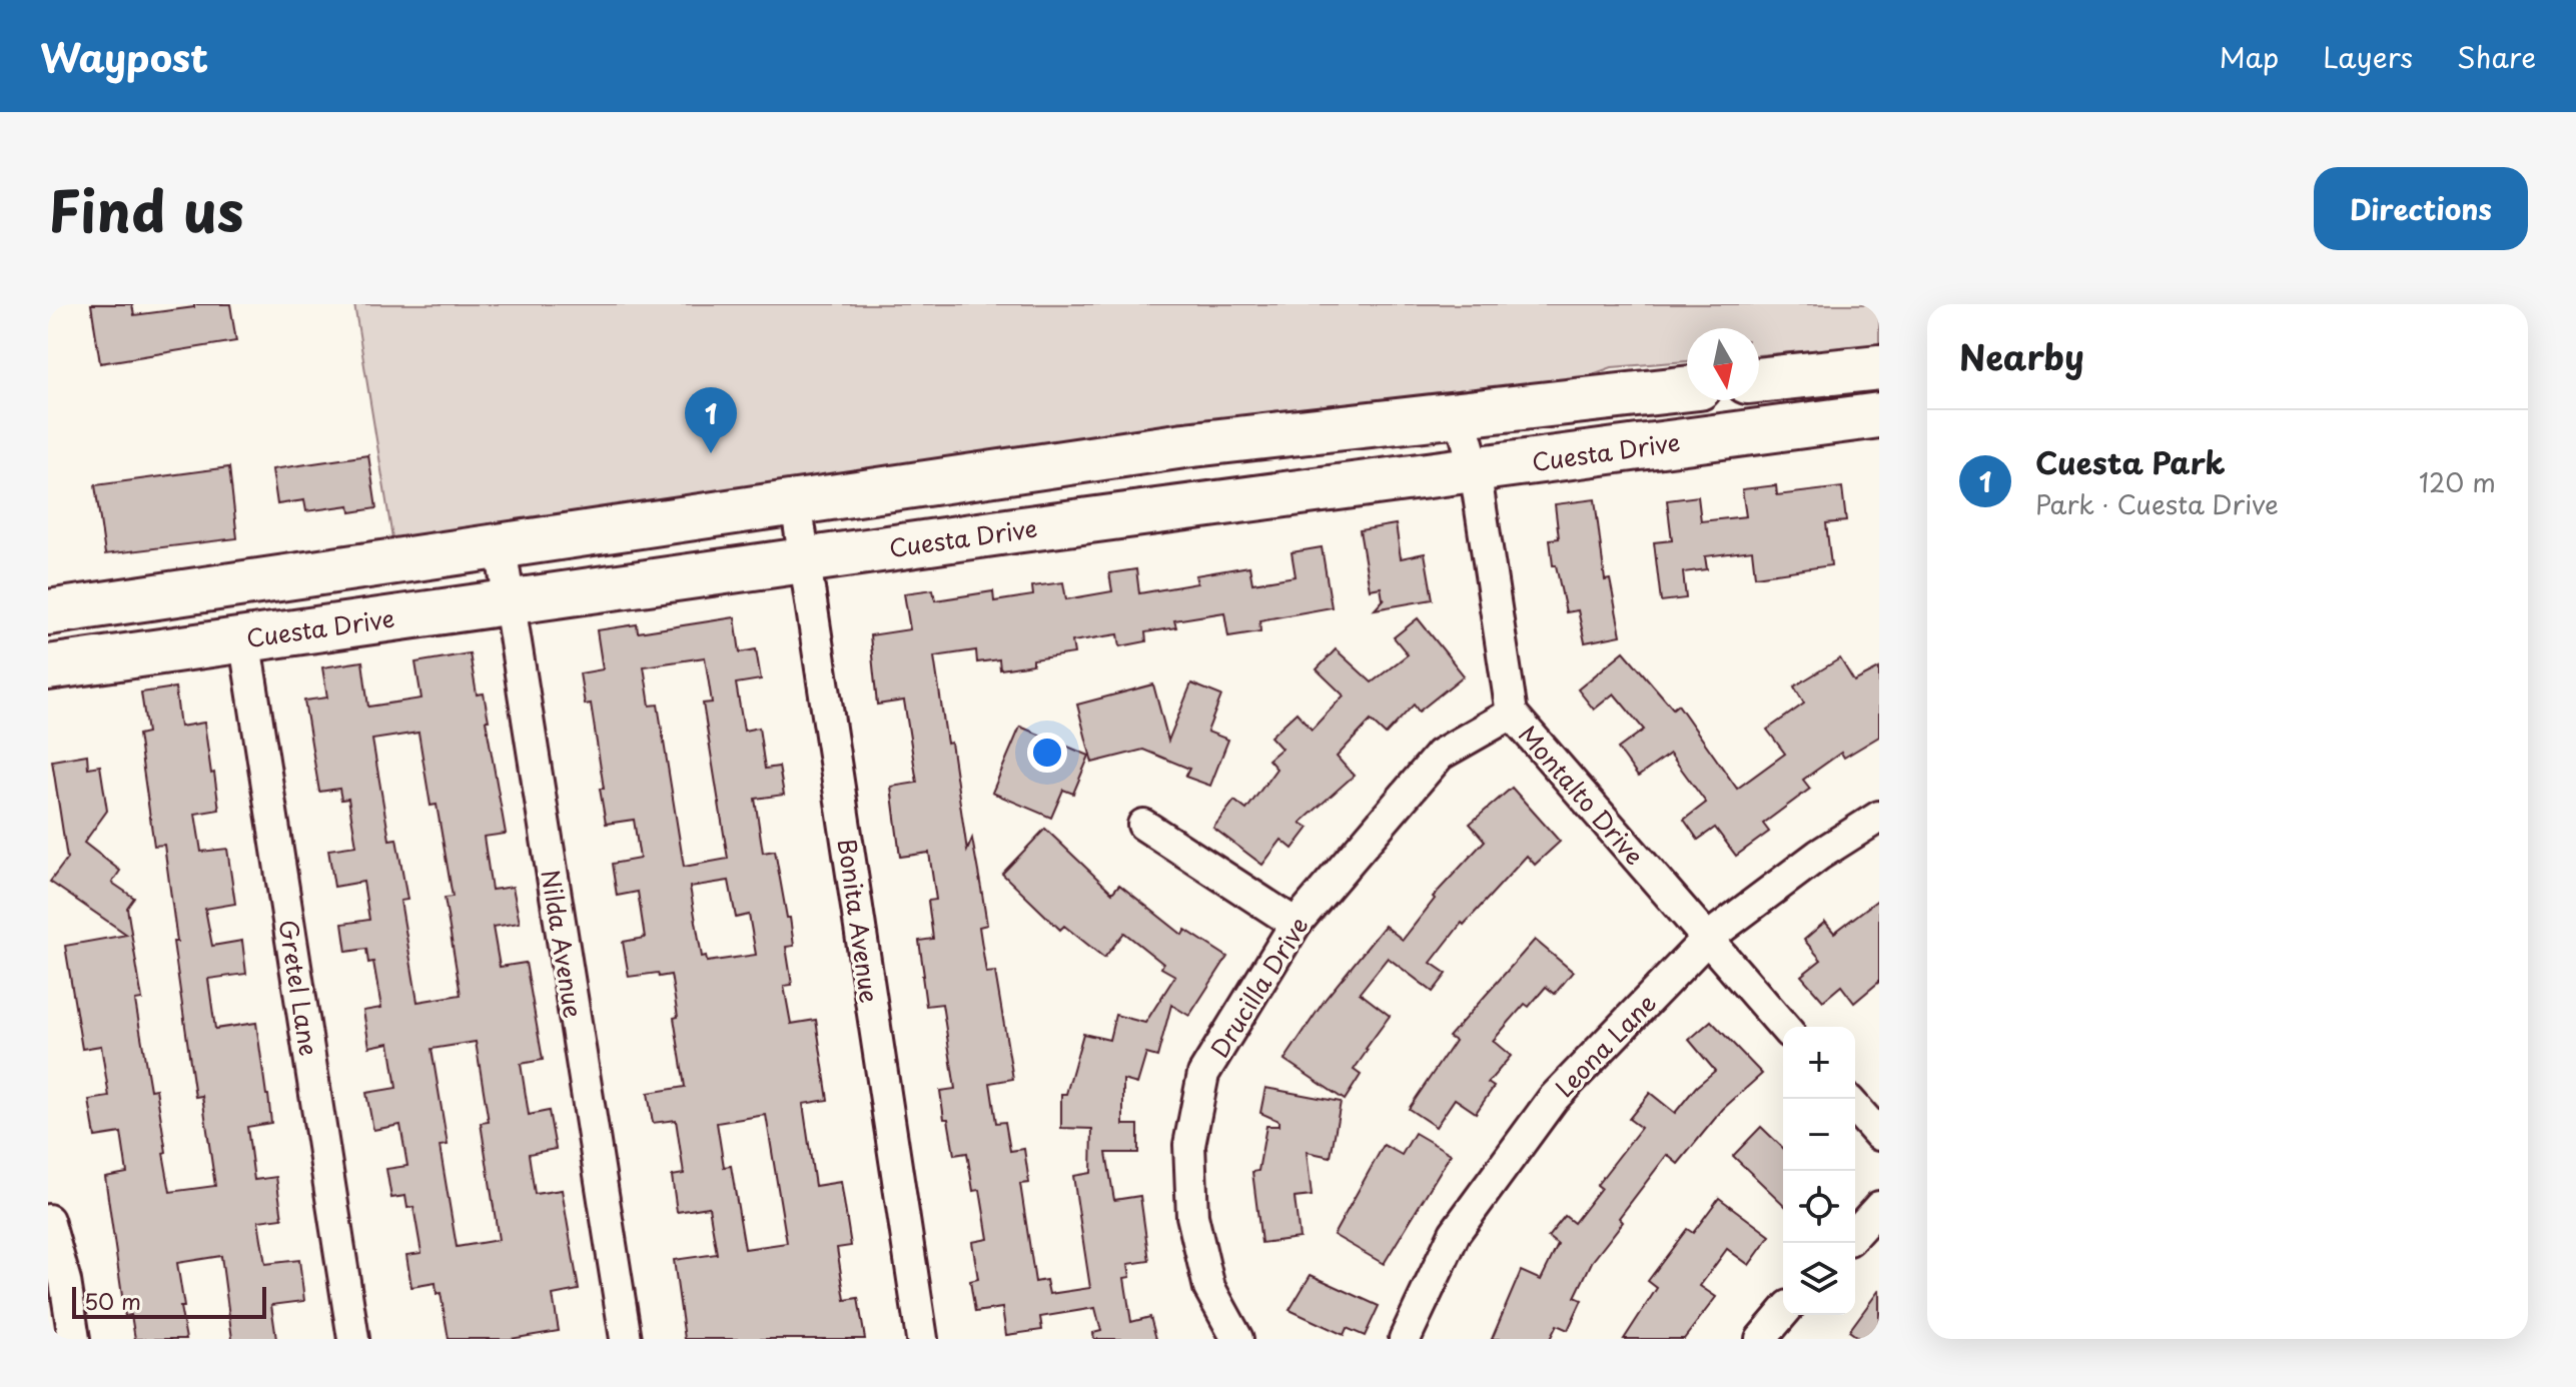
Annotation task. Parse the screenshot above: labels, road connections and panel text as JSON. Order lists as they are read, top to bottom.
{
  "streets": {
    "main road": ["Cuesta Drive"],
    "street": [
      "Montalto Drive",
      "Bonita Avenue",
      "Nilda Avenue",
      "Drucilla Drive",
      "Gretel Lane",
      "Leona Lane"
    ]
  },
  "crossings": [
    ["Cuesta Drive", "Montalto Drive"],
    ["Cuesta Drive", "Bonita Avenue"],
    ["Cuesta Drive", "Nilda Avenue"],
    ["Cuesta Drive", "Gretel Lane"],
    ["Montalto Drive", "Drucilla Drive"],
    ["Montalto Drive", "Leona Lane"]
  ],
  "scale_bar": "50 m",
  "north": "bottom",
  "page": {
    "header": "Waypost",
    "nav": ["Map", "Layers", "Share"],
    "title": "Find us",
    "buttons": "Directions",
    "heading": "Nearby",
    "pins": "1",
    "list": [
      {
        "mark": "1",
        "name": "Cuesta Park",
        "note": "Park · Cuesta Drive",
        "value": "120 m"
      }
    ],
    "map_buttons": ["+", "−"],
    "scale": "50 m"
  }
}
